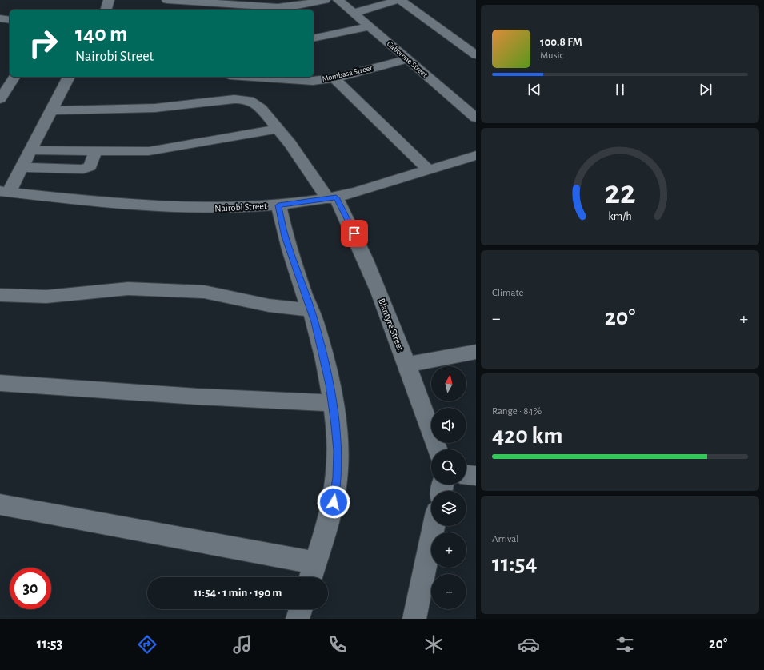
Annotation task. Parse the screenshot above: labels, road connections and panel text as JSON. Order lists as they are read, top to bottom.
{
  "streets": {
    "street": [
      "Gaborone Street",
      "Mombasa Street",
      "Nairobi Street",
      "Blantyre Street"
    ]
  },
  "crossings": [
    ["Gaborone Street", "Mombasa Street"],
    ["Nairobi Street", "Blantyre Street"]
  ],
  "north": "top",
  "page": {
    "turn": ["140 m", "Nairobi Street"],
    "song": ["100.8 FM", "Music"],
    "tile": [
      "Climate",
      ["Range · 84%", "420 km"],
      ["Arrival", "11:54"]
    ],
    "heat": ["−", "20°", "+"],
    "map_buttons": ["+", "−"],
    "limit": "30",
    "trip": "11:54 · 1 min · 190 m",
    "tabs": ["11:53", "20°"],
    "gauge": ["22", "km/h"]
  }
}
